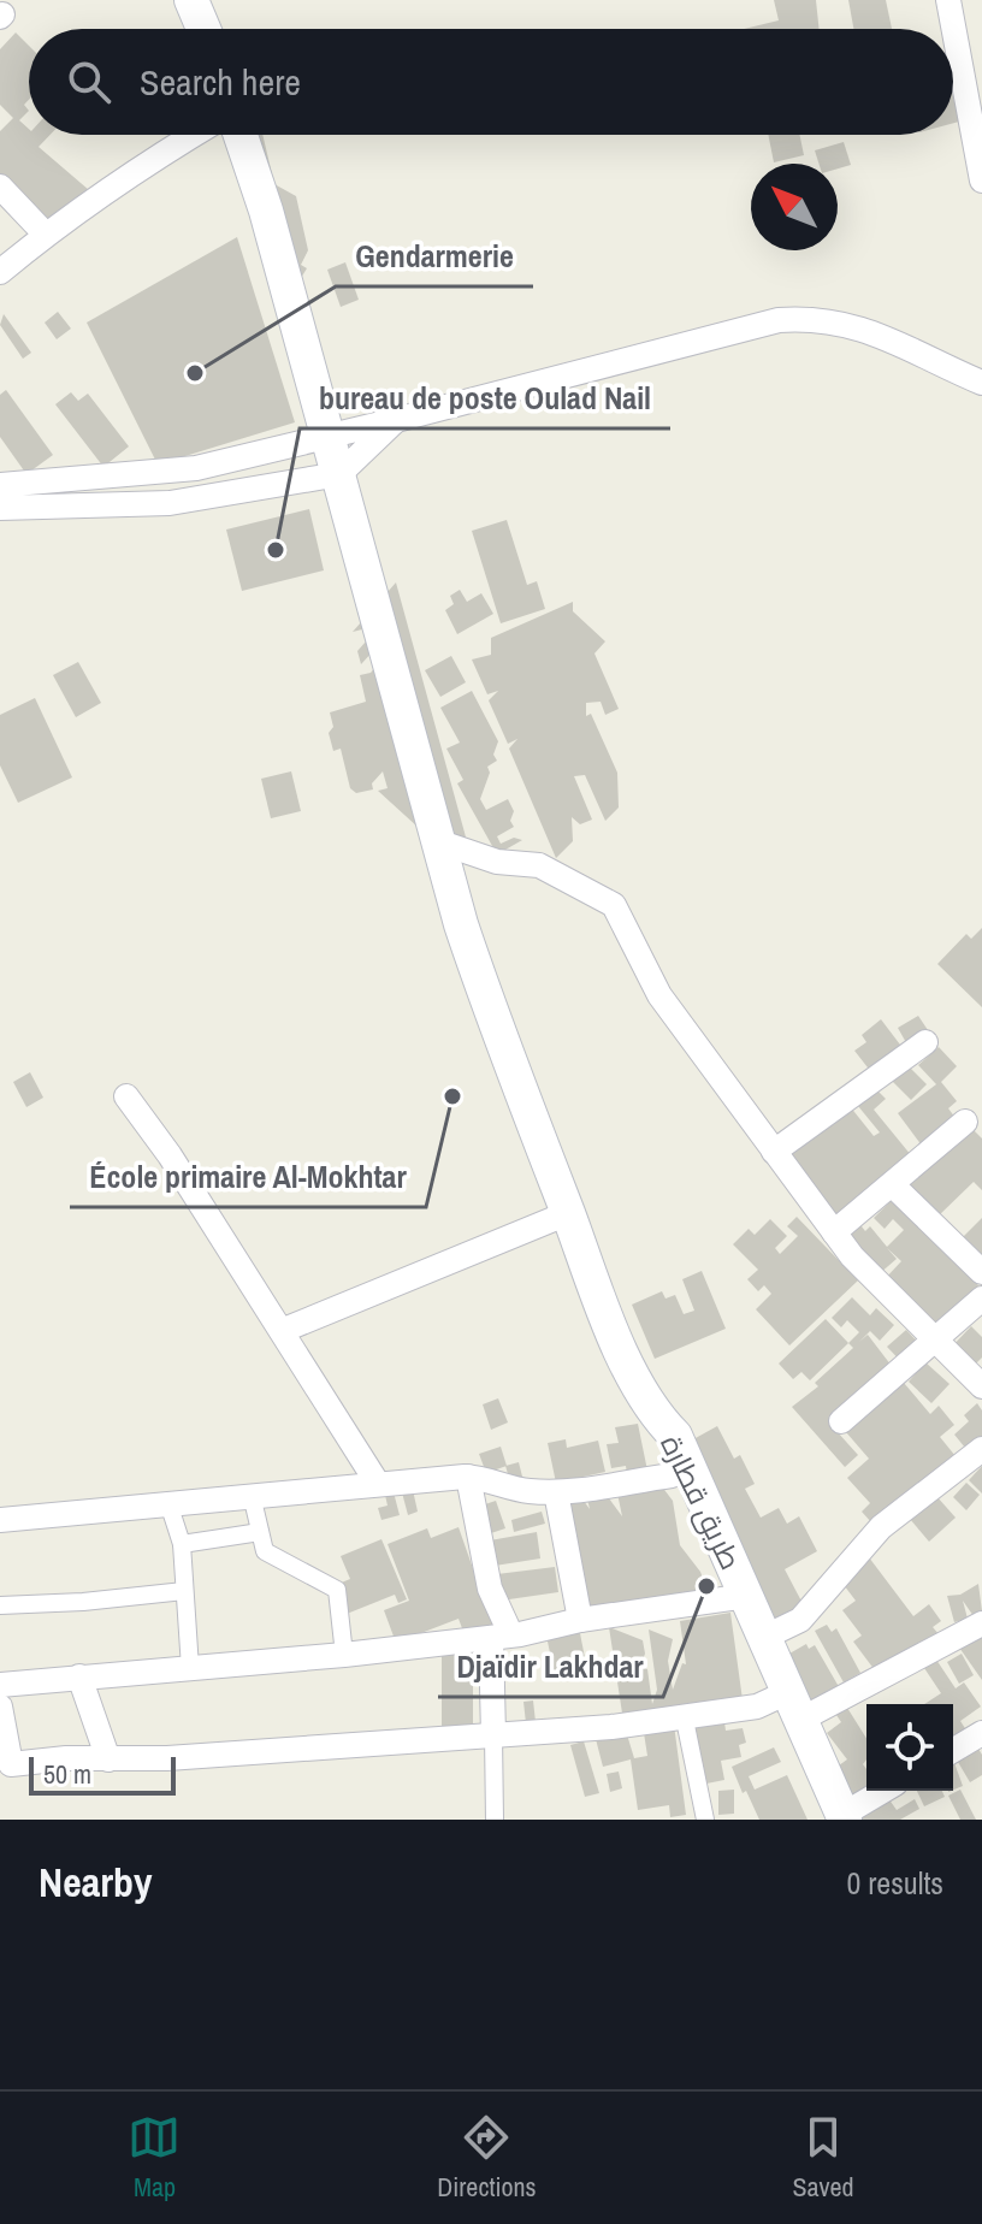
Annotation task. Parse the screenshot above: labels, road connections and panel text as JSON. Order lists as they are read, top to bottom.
{
  "streets": {
    "main road": ["طريق قطارة"]
  },
  "places": [
    "Gendarmerie",
    "bureau de poste Oulad Nail",
    "École primaire Al-Mokhtar",
    "Djaïdir Lakhdar"
  ],
  "scale_bar": "50 m",
  "north": "top left",
  "page": {
    "search": "Search here",
    "scale": "50 m",
    "heading": ["Nearby", "0 results"],
    "nav": ["Map", "Directions", "Saved"]
  }
}
